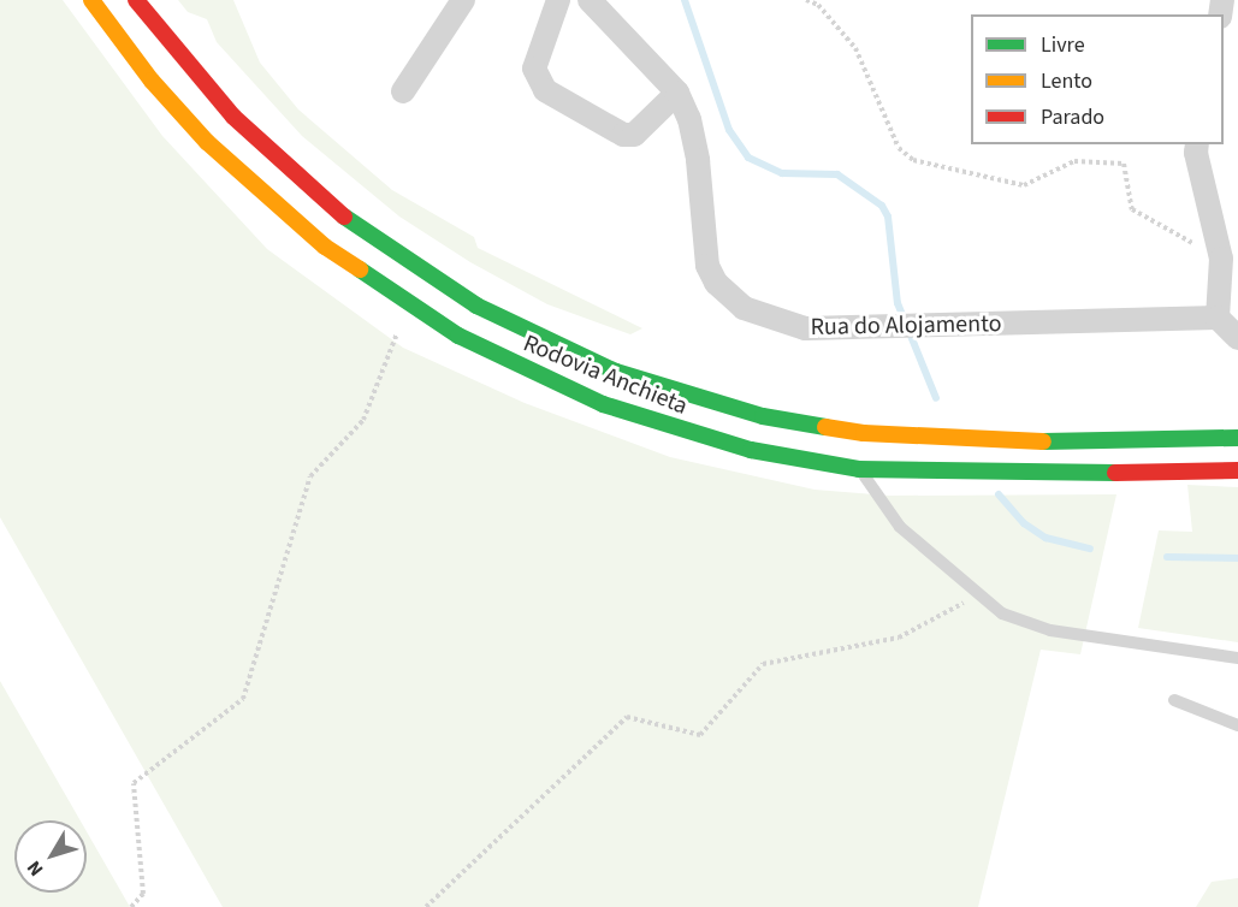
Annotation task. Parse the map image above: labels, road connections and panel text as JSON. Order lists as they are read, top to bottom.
{
  "streets": {
    "highway": ["Rodovia Anchieta"],
    "street": ["Rua do Alojamento"]
  },
  "legend": ["Livre", "Lento", "Parado"],
  "north": "bottom left"
}
